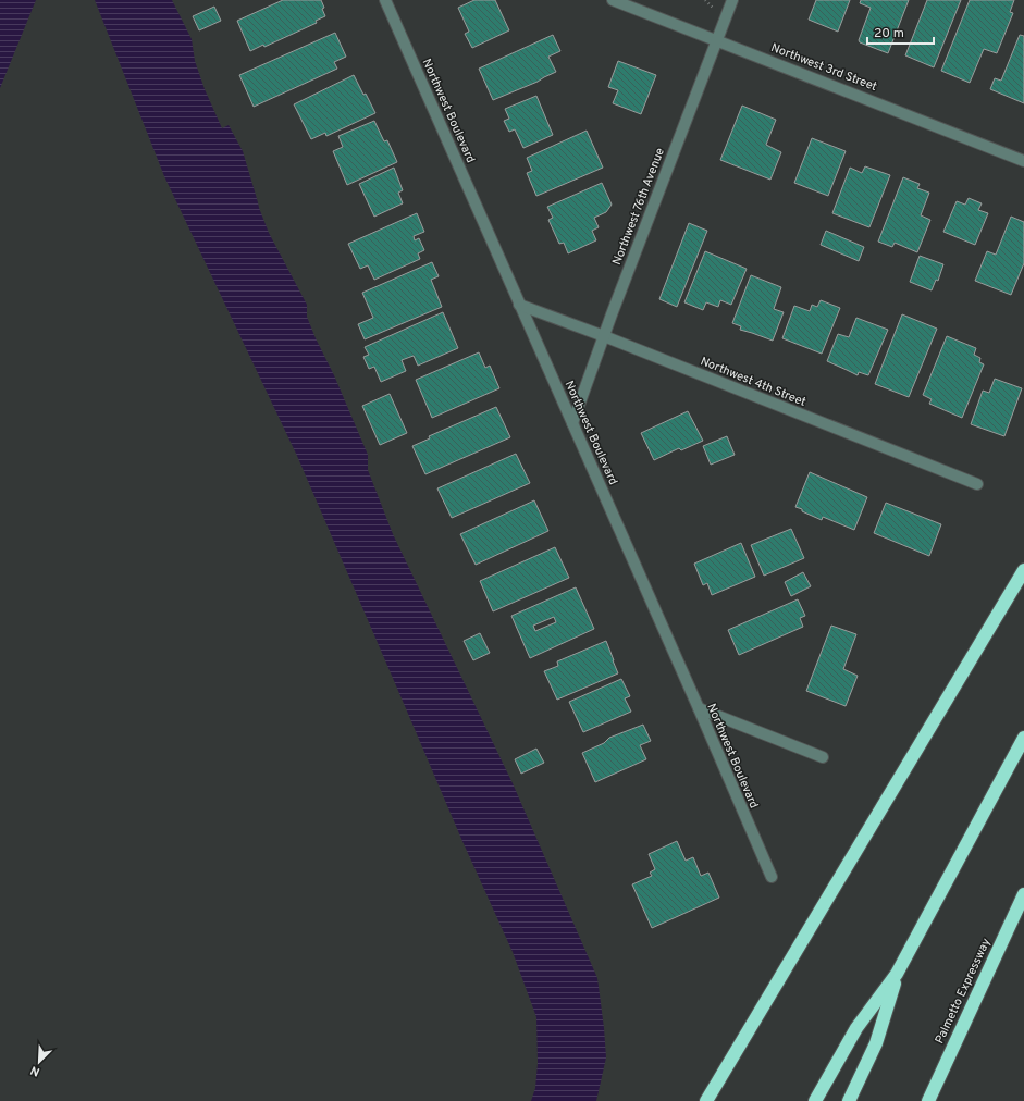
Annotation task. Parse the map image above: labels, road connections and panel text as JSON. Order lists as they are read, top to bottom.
{
  "streets": {
    "highway": ["Palmetto Expressway"],
    "street": [
      "Northwest 3rd Street",
      "Northwest Boulevard",
      "Northwest 76th Avenue",
      "Northwest 4th Street"
    ]
  },
  "crossings": [
    ["Northwest 3rd Street", "Northwest 76th Avenue"],
    ["Northwest Boulevard", "Northwest 76th Avenue"],
    ["Northwest Boulevard", "Northwest 4th Street"],
    ["Northwest 76th Avenue", "Northwest 4th Street"]
  ],
  "scale_bar": "20 m",
  "north": "bottom left"
}
